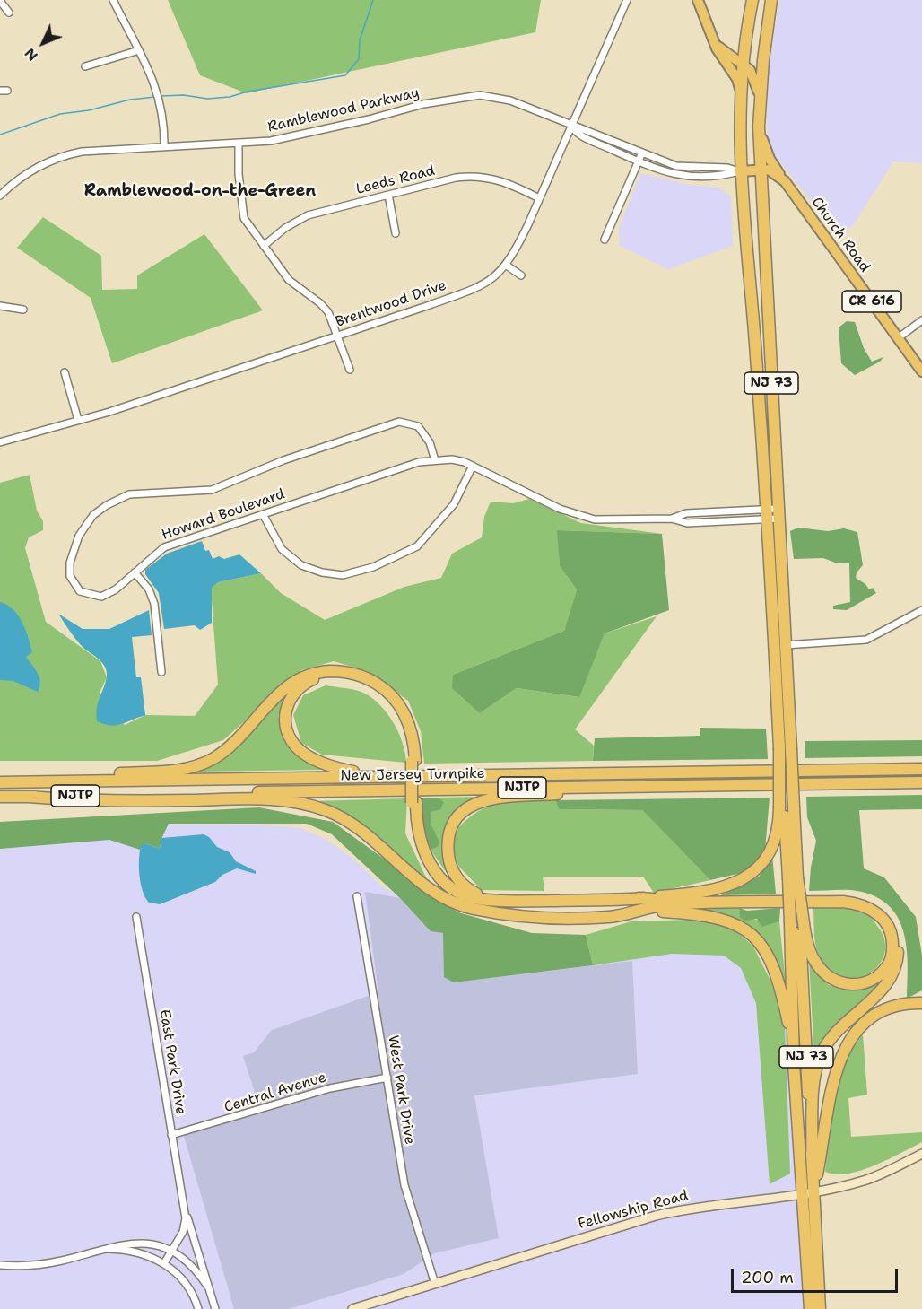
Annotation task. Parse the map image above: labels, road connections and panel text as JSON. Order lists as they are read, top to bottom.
{
  "streets": {
    "highway": ["NJ 73", "New Jersey Turnpike", "NJTP"],
    "main road": ["Church Road", "CR 616"],
    "street": [
      "Ramblewood Parkway",
      "Leeds Road",
      "Brentwood Drive",
      "Howard Boulevard",
      "East Park Drive",
      "West Park Drive",
      "Central Avenue",
      "Fellowship Road"
    ]
  },
  "crossings": [
    ["Ramblewood Parkway", "Brentwood Drive"],
    ["Ramblewood Parkway", "NJ 73"],
    ["Leeds Road", "Brentwood Drive"],
    ["Church Road", "CR 616"],
    ["Church Road", "NJ 73"],
    ["CR 616", "NJ 73"],
    ["NJ 73", "Howard Boulevard"],
    ["NJ 73", "Fellowship Road"],
    ["East Park Drive", "Central Avenue"],
    ["West Park Drive", "Central Avenue"],
    ["West Park Drive", "Fellowship Road"]
  ],
  "districts": ["Ramblewood-on-the-Green"],
  "scale_bar": "200 m",
  "north": "bottom left"
}
